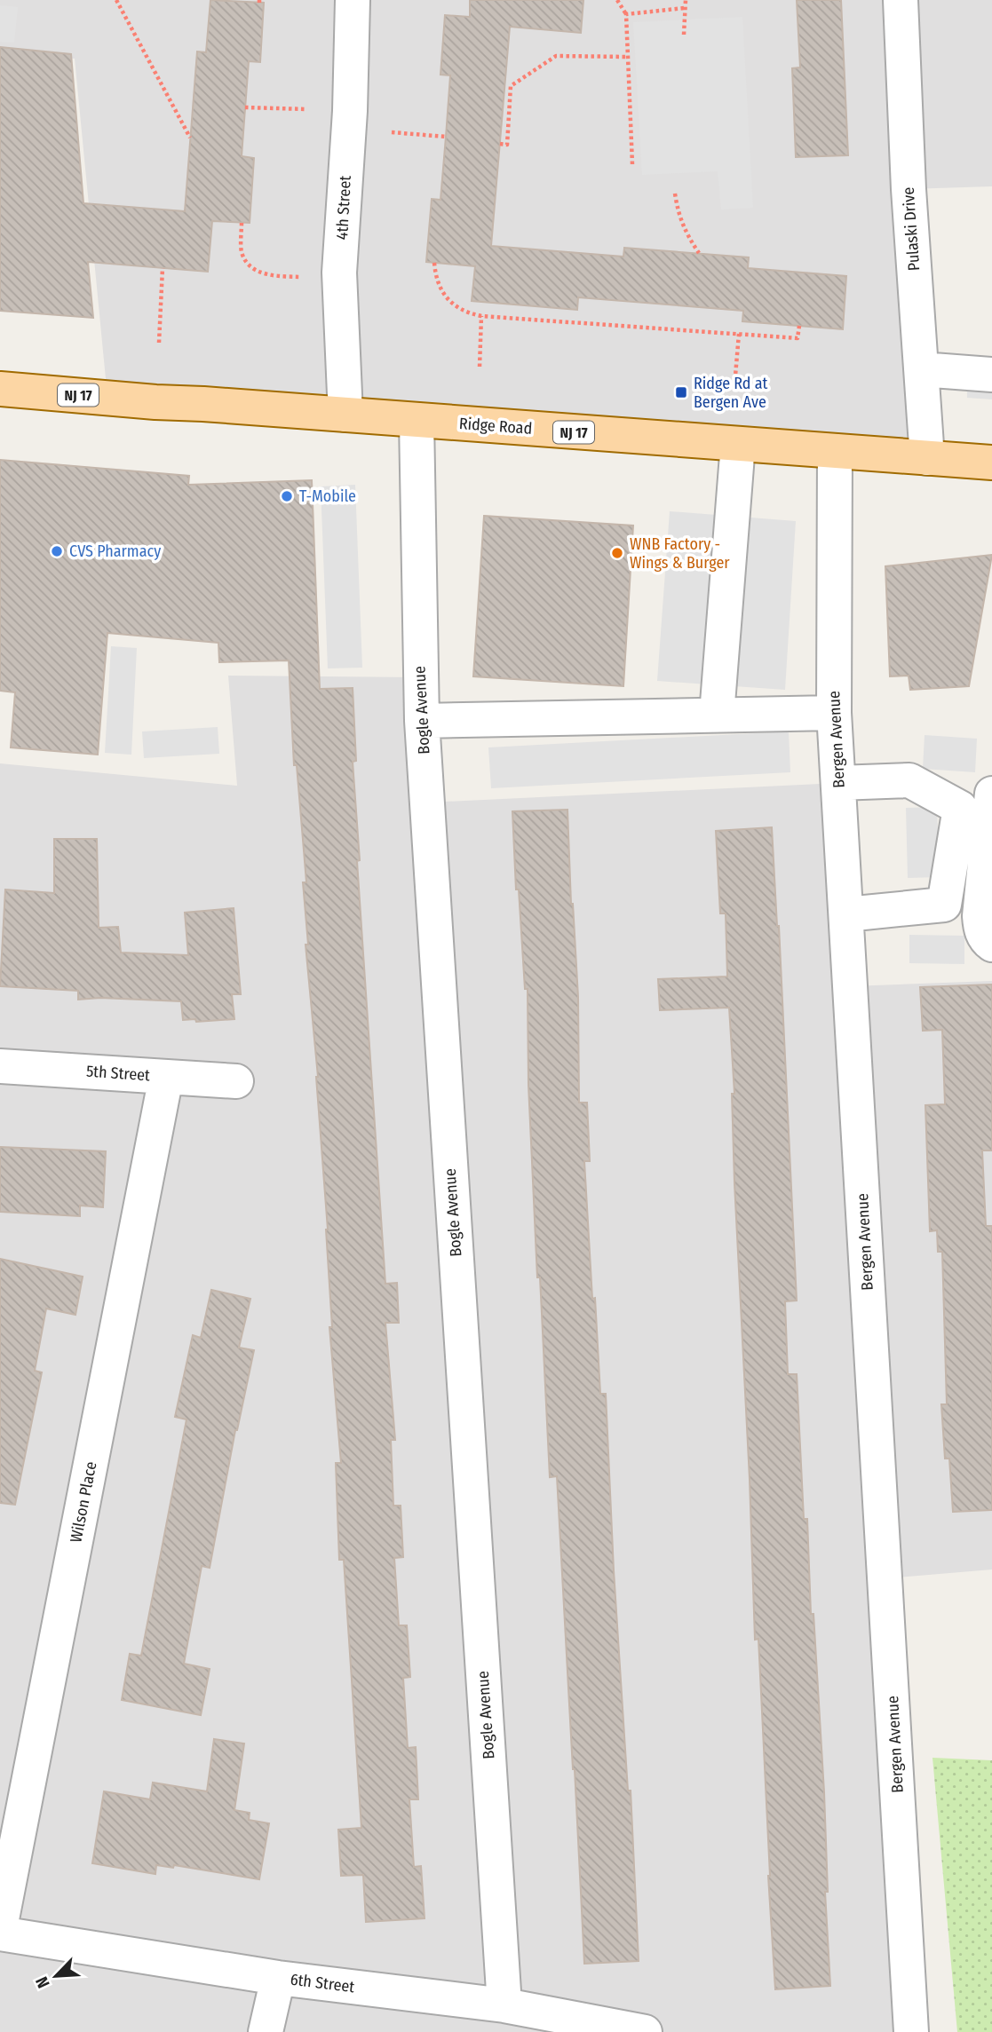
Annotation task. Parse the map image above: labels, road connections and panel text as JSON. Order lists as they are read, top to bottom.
{
  "streets": {
    "main road": ["NJ 17", "Ridge Road"],
    "street": [
      "4th Street",
      "Pulaski Drive",
      "Bogle Avenue",
      "Bergen Avenue",
      "5th Street",
      "Wilson Place",
      "6th Street"
    ]
  },
  "crossings": [
    ["4th Street", "Ridge Road"],
    ["Pulaski Drive", "Ridge Road"],
    ["Ridge Road", "Bogle Avenue"],
    ["Ridge Road", "Bergen Avenue"],
    ["Bogle Avenue", "6th Street"],
    ["5th Street", "Wilson Place"]
  ],
  "places": {
    "transit": ["Ridge Rd at Bergen Ave"],
    "other": ["T-Mobile", "CVS Pharmacy", "WNB Factory - Wings & Burger"]
  },
  "north": "bottom left"
}
